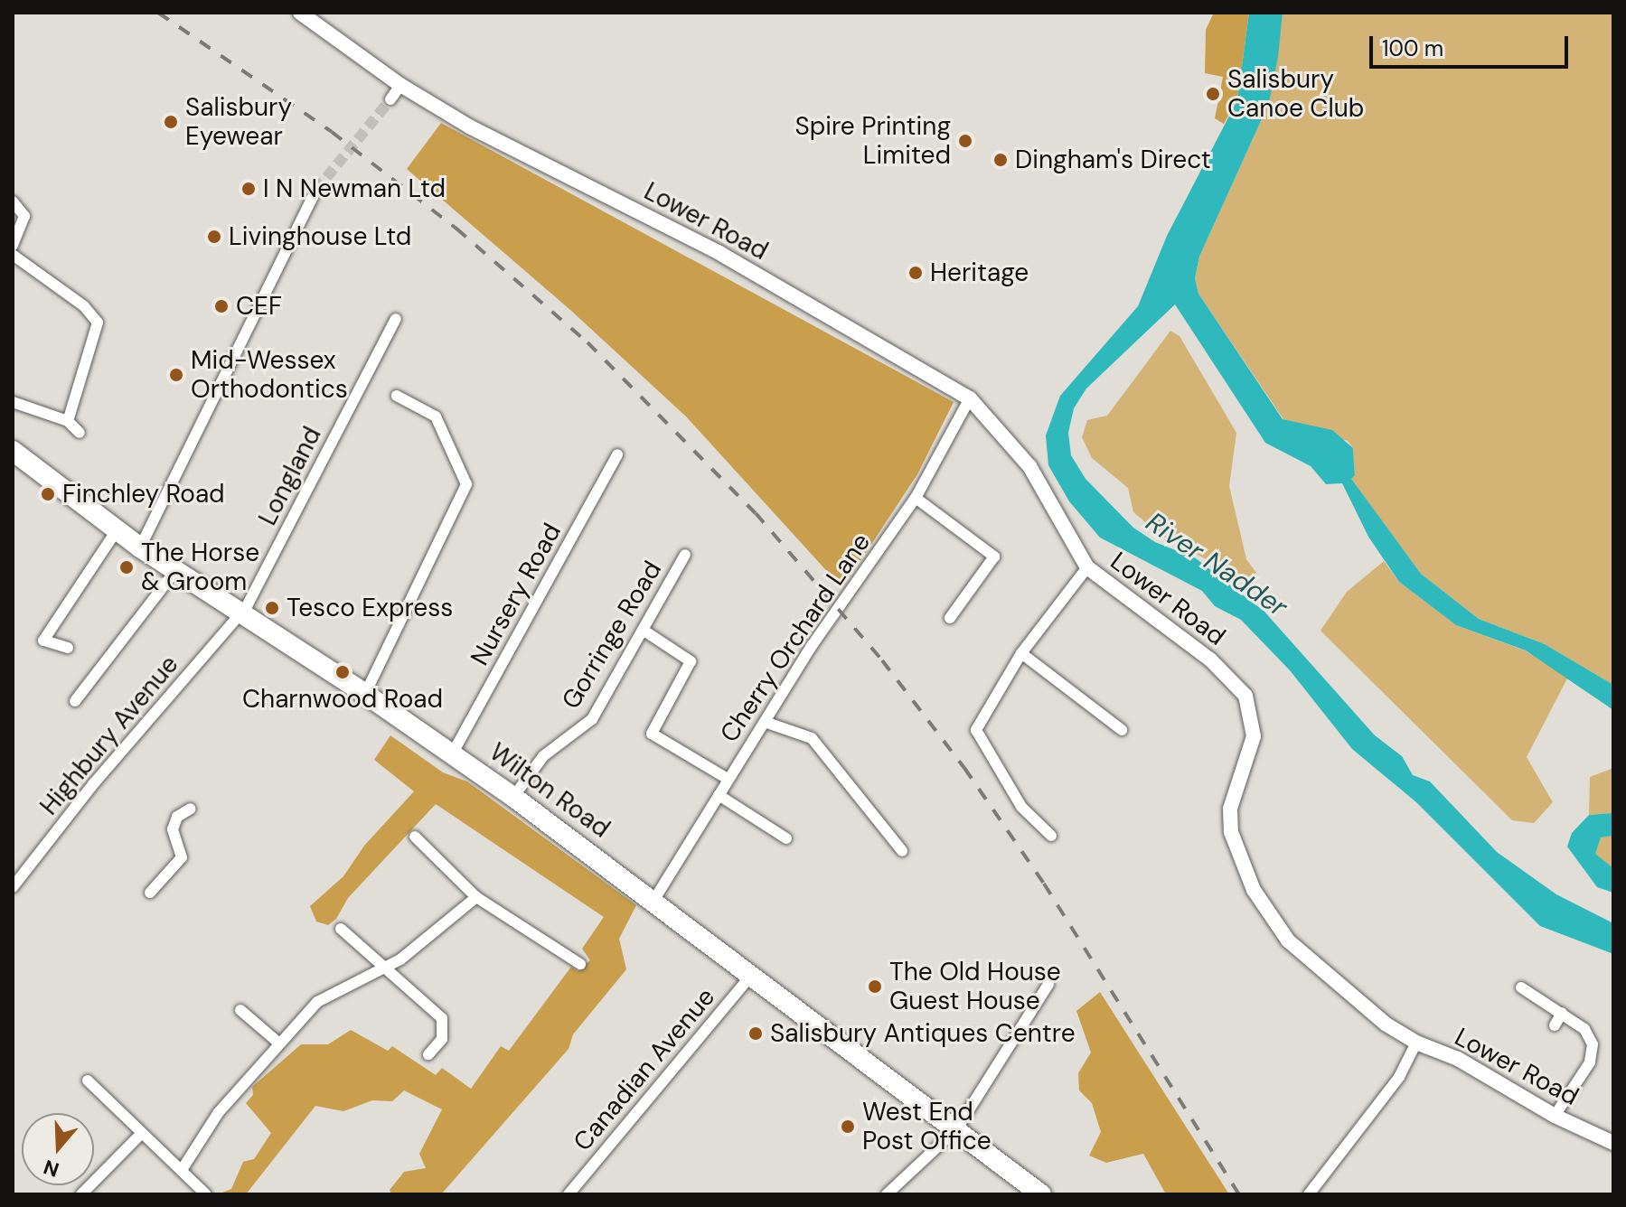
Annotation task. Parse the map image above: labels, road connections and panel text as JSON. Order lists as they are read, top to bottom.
{
  "streets": {
    "highway": ["Wilton Road"],
    "street": [
      "Lower Road",
      "Longland",
      "Nursery Road",
      "Gorringe Road",
      "Cherry Orchard Lane",
      "Highbury Avenue",
      "Canadian Avenue"
    ]
  },
  "crossings": [
    ["Lower Road", "Cherry Orchard Lane"],
    ["Longland", "Highbury Avenue"],
    ["Longland", "Wilton Road"],
    ["Nursery Road", "Wilton Road"],
    ["Gorringe Road", "Wilton Road"],
    ["Cherry Orchard Lane", "Wilton Road"],
    ["Highbury Avenue", "Wilton Road"],
    ["Wilton Road", "Canadian Avenue"]
  ],
  "water": ["River Nadder"],
  "places": [
    "Salisbury Canoe Club",
    "Salisbury Eyewear",
    "Spire Printing Limited",
    "Dingham's Direct",
    "I N Newman Ltd",
    "Livinghouse Ltd",
    "Heritage",
    "CEF",
    "Mid-Wessex Orthodontics",
    "Finchley Road",
    "The Horse & Groom",
    "Tesco Express",
    "Charnwood Road",
    "The Old House Guest House",
    "Salisbury Antiques Centre",
    "West End Post Office"
  ],
  "scale_bar": "100 m",
  "north": "bottom"
}
